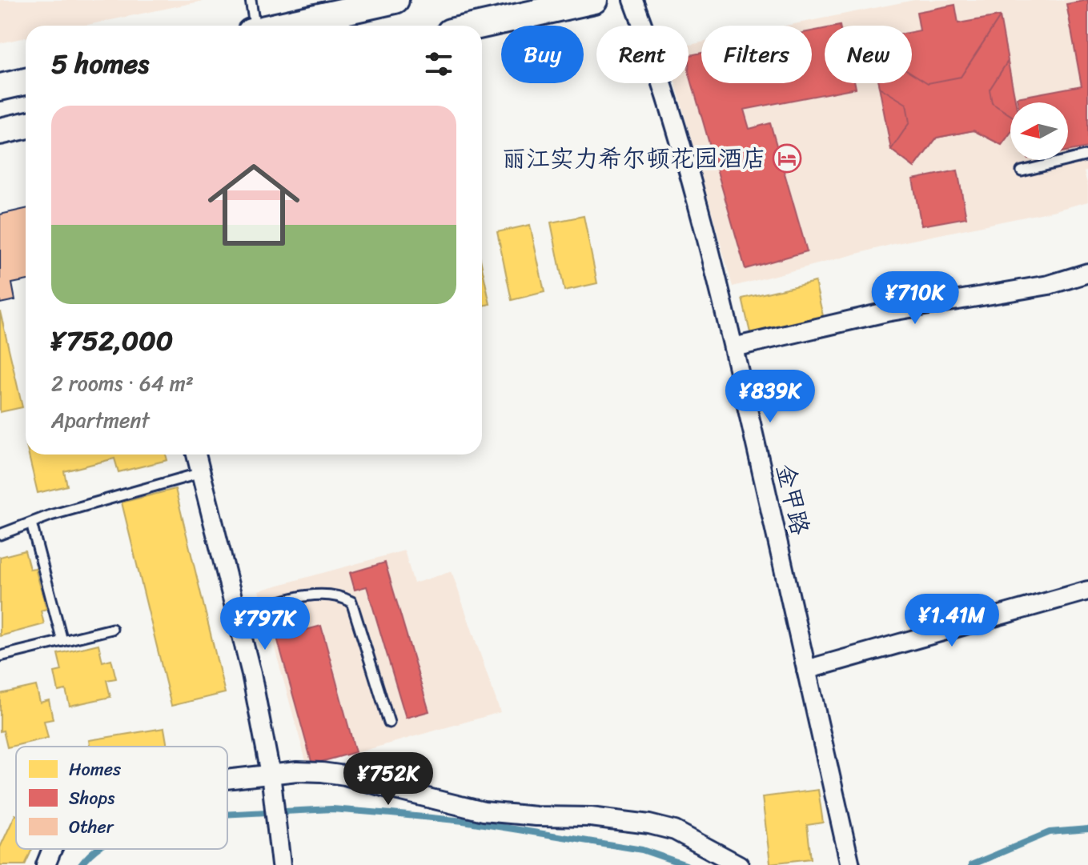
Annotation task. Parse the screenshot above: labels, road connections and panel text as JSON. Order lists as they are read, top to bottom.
{
  "streets": {
    "street": ["金甲路"]
  },
  "places": {
    "hotel": ["丽江实力希尔顿花园酒店"]
  },
  "legend": ["Homes", "Shops", "Other"],
  "north": "left",
  "page": {
    "chip": [
      "Buy",
      "Rent",
      "Filters",
      "New"
    ],
    "heading": "5 homes",
    "list": [
      {
        "name": "¥752,000",
        "note": "2 rooms · 64 m² · Apartment"
      }
    ],
    "price": [
      "¥710K",
      "¥839K",
      "¥1.41M",
      "¥797K",
      "¥752K"
    ]
  }
}
